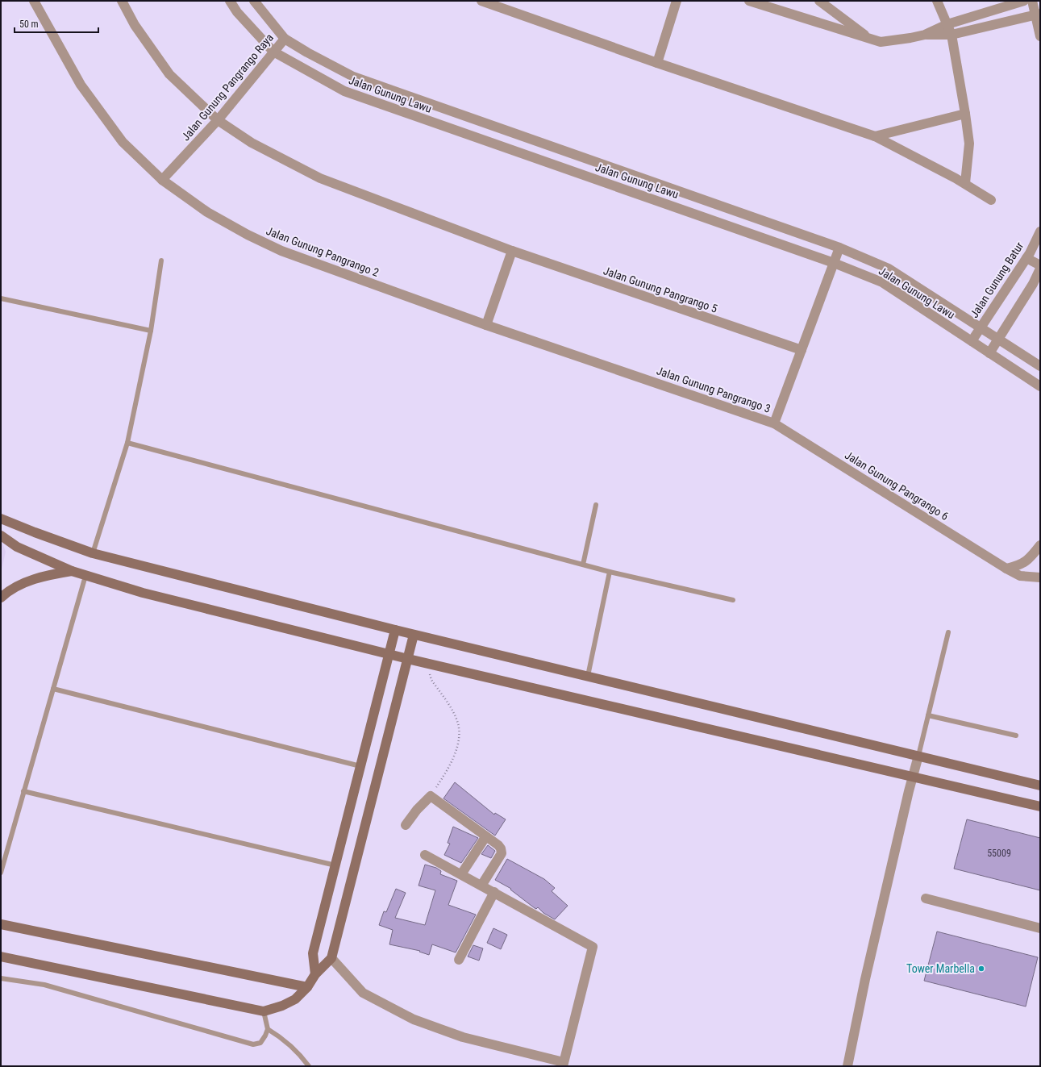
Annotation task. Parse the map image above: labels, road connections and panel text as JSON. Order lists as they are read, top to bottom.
{
  "streets": {
    "street": [
      "Jalan Gunung Pangrango Raya",
      "Jalan Gunung Lawu",
      "Jalan Gunung Pangrango 2",
      "Jalan Gunung Batur",
      "Jalan Gunung Pangrango 5",
      "Jalan Gunung Pangrango 3",
      "Jalan Gunung Pangrango 6"
    ]
  },
  "crossings": [
    ["Jalan Gunung Pangrango Raya", "Jalan Gunung Lawu"],
    ["Jalan Gunung Pangrango Raya", "Jalan Gunung Pangrango 2"],
    ["Jalan Gunung Lawu", "Jalan Gunung Batur"],
    ["Jalan Gunung Lawu", "Jalan Gunung Pangrango 3"],
    ["Jalan Gunung Pangrango 2", "Jalan Gunung Pangrango 3"],
    ["Jalan Gunung Pangrango 5", "Jalan Gunung Pangrango 3"],
    ["Jalan Gunung Pangrango 3", "Jalan Gunung Pangrango 6"]
  ],
  "places": ["Tower Marbella"],
  "house_numbers": ["55009"],
  "scale_bar": "50 m"
}
